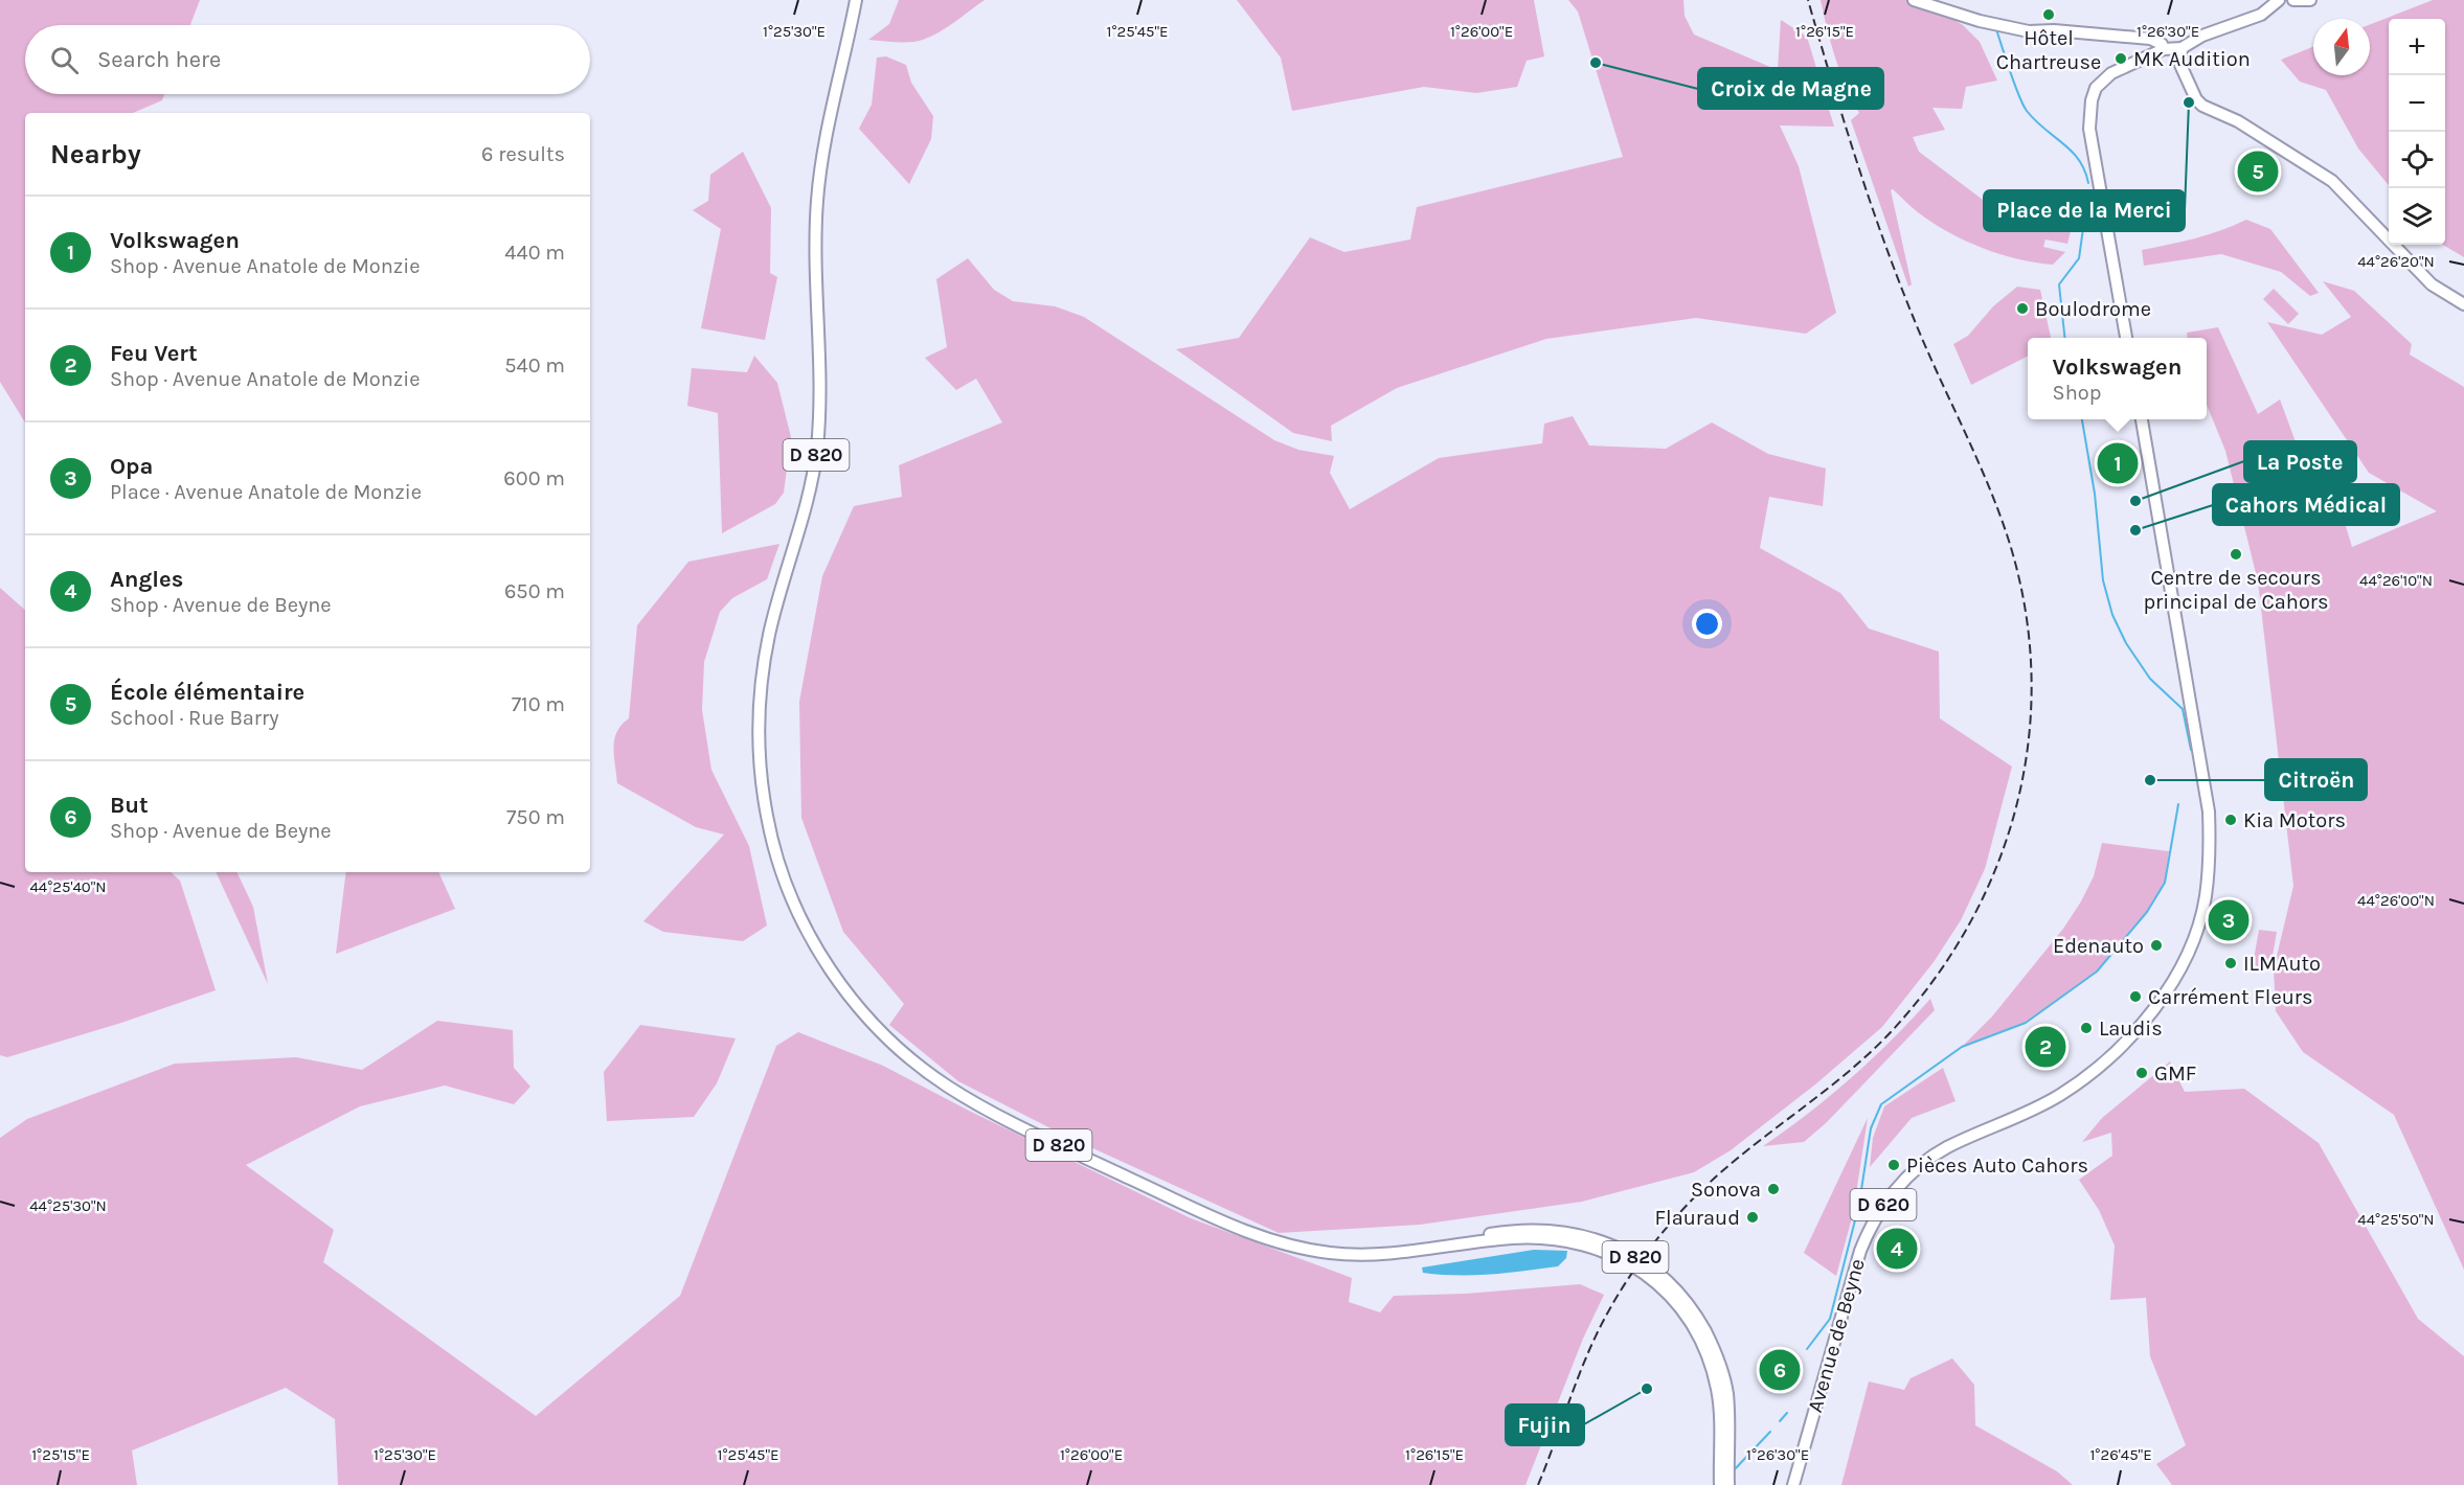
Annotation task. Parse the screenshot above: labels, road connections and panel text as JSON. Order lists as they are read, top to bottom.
{
  "streets": {
    "main road": ["D 820", "D 620", "Avenue de Beyne"]
  },
  "places": [
    "Hôtel Chartreuse",
    "MK Audition",
    "Croix de Magne",
    "Place de la Merci",
    "Boulodrome",
    "La Poste",
    "Cahors Médical",
    "Centre de secours principal de Cahors",
    "Citroën",
    "Kia Motors",
    "Edenauto",
    "ILMAuto",
    "Carrément Fleurs",
    "Laudis",
    "GMF",
    "Pièces Auto Cahors",
    "Sonova",
    "Flauraud",
    "Fujin"
  ],
  "north": "top",
  "page": {
    "map_buttons": ["+", "−"],
    "search": "Search here",
    "heading": ["Nearby", "6 results"],
    "pins": [
      "5",
      "1",
      "3",
      "2",
      "4",
      "6"
    ],
    "list": [
      {
        "mark": "1",
        "name": "Volkswagen",
        "note": "Shop · Avenue Anatole de Monzie",
        "value": "440 m"
      },
      {
        "mark": "2",
        "name": "Feu Vert",
        "note": "Shop · Avenue Anatole de Monzie",
        "value": "540 m"
      },
      {
        "mark": "3",
        "name": "Opa",
        "note": "Place · Avenue Anatole de Monzie",
        "value": "600 m"
      },
      {
        "mark": "4",
        "name": "Angles",
        "note": "Shop · Avenue de Beyne",
        "value": "650 m"
      },
      {
        "mark": "5",
        "name": "École élémentaire",
        "note": "School · Rue Barry",
        "value": "710 m"
      },
      {
        "mark": "6",
        "name": "But",
        "note": "Shop · Avenue de Beyne",
        "value": "750 m"
      }
    ],
    "popup": ["Volkswagen", "Shop"]
  },
  "coordinates": [
    "1°25'30\"E",
    "1°25'45\"E",
    "1°26'00\"E",
    "1°26'15\"E",
    "1°26'30\"E",
    "44°26'20\"N",
    "44°26'10\"N",
    "44°25'40\"N",
    "44°26'00\"N",
    "44°25'30\"N",
    "44°25'50\"N",
    "1°25'15\"E",
    "1°26'45\"E"
  ]
}
